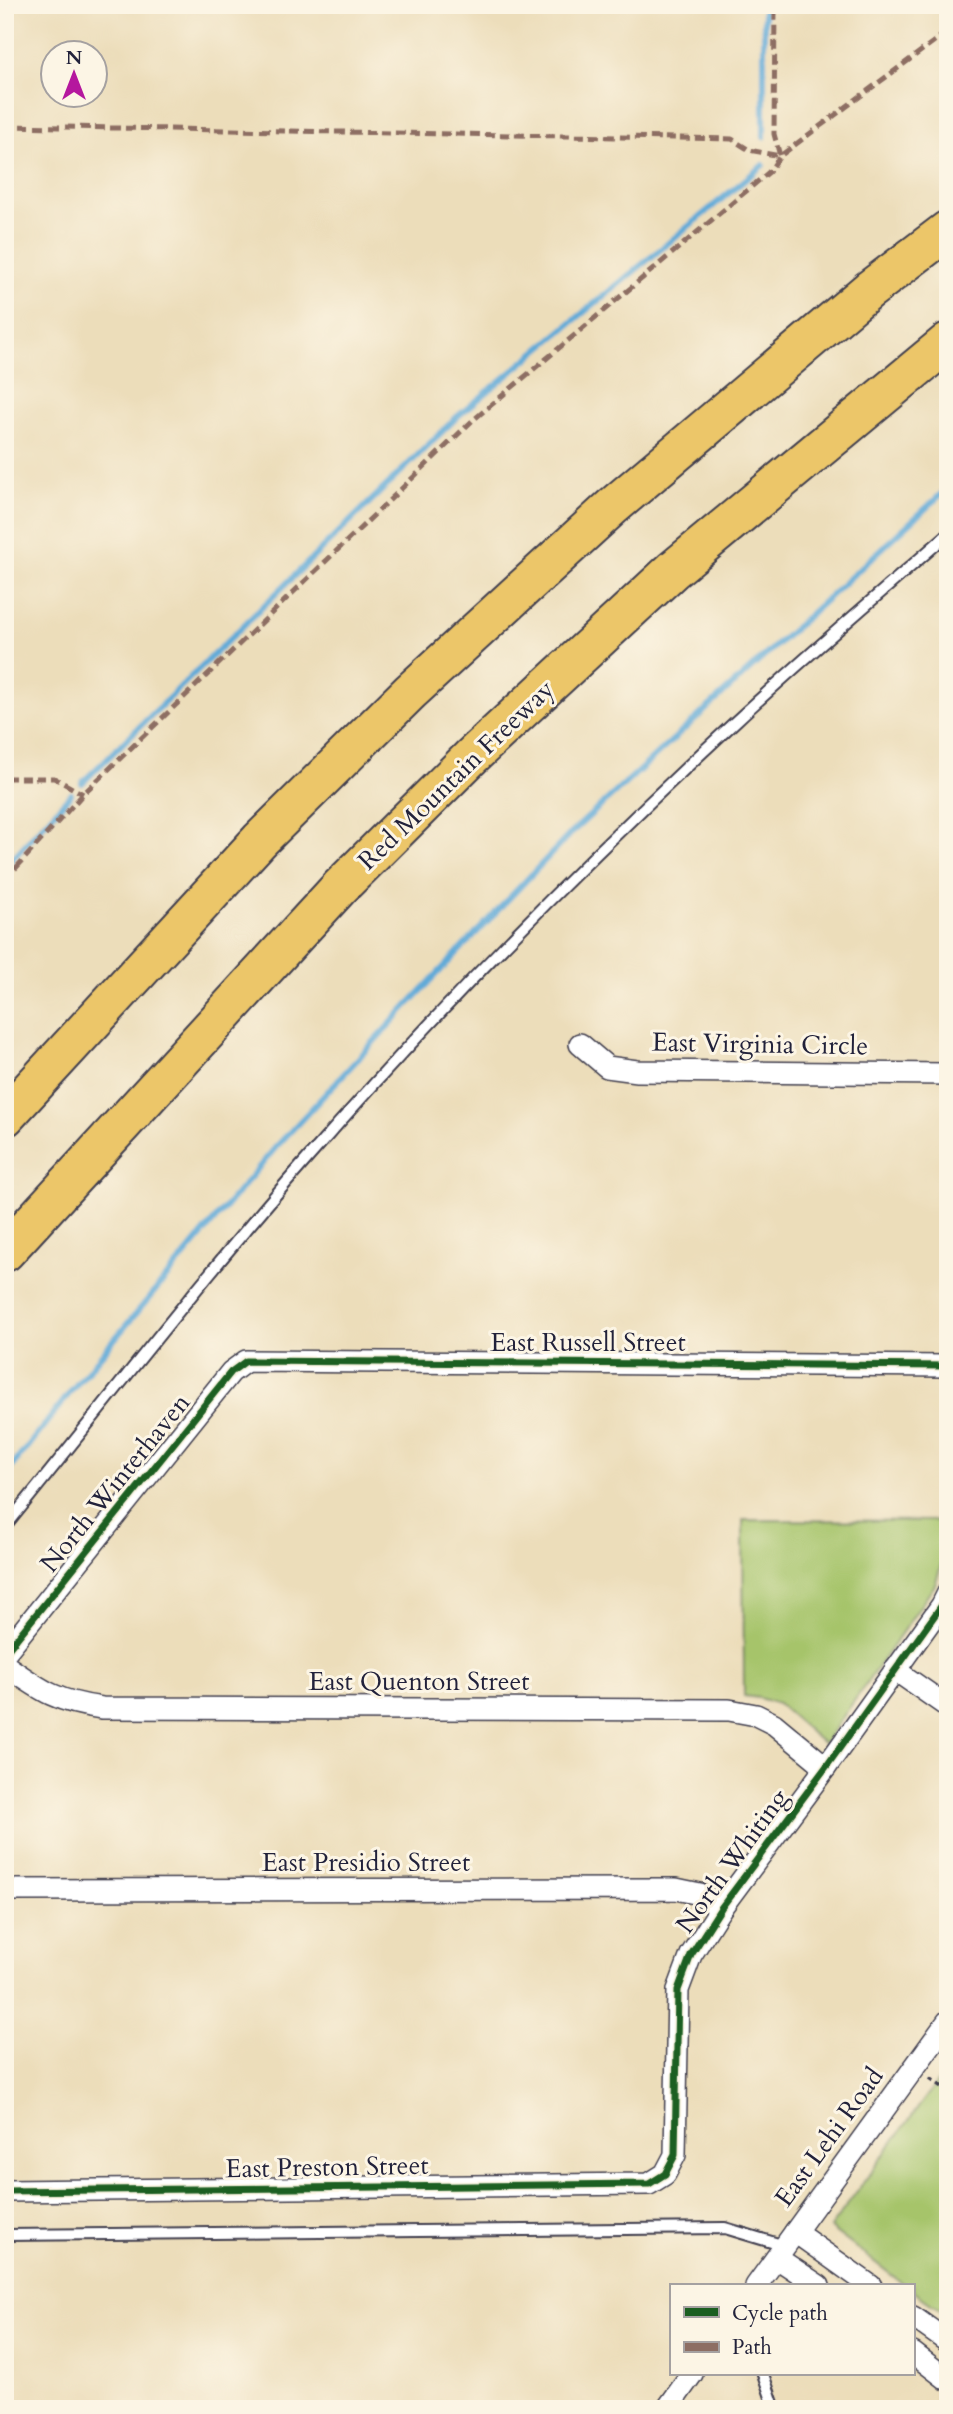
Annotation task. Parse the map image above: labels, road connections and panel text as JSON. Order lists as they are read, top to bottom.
{
  "streets": {
    "highway": ["Red Mountain Freeway"],
    "street": [
      "East Virginia Circle",
      "East Russell Street",
      "North Winterhaven",
      "East Quenton Street",
      "North Whiting",
      "East Presidio Street",
      "East Lehi Road",
      "East Preston Street"
    ]
  },
  "crossings": [
    ["East Russell Street", "North Winterhaven"],
    ["East Quenton Street", "North Whiting"],
    ["North Whiting", "East Presidio Street"],
    ["North Whiting", "East Preston Street"]
  ],
  "legend": ["Cycle path", "Path"],
  "north": "top"
}
